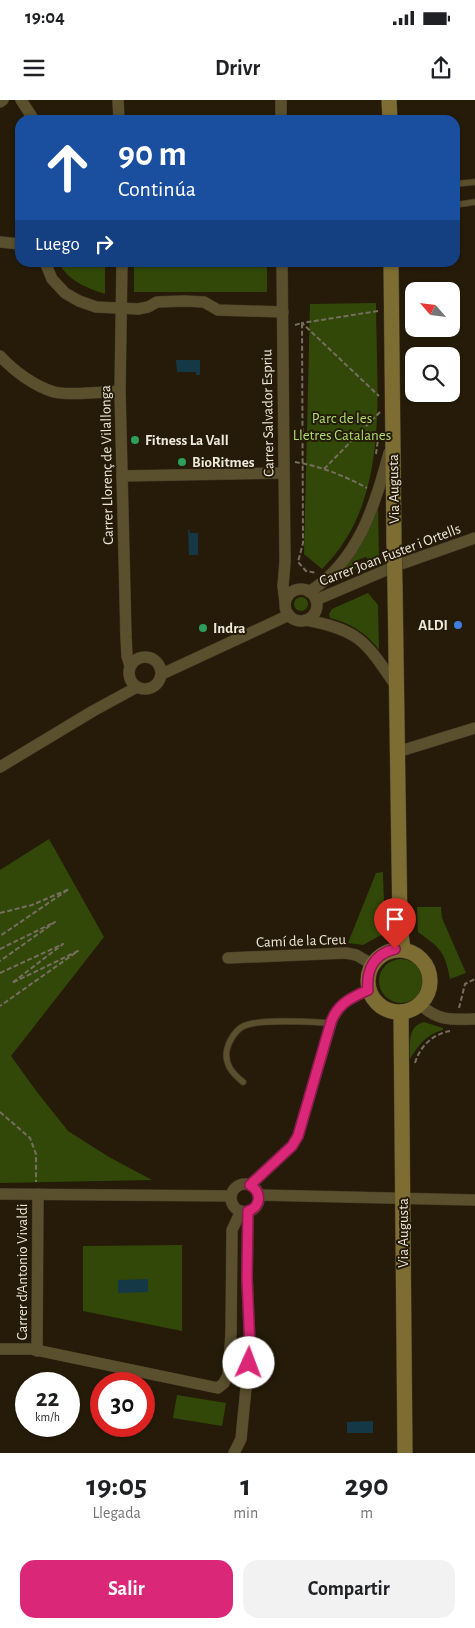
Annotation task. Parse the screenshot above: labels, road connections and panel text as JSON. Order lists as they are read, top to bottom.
{
  "streets": {
    "main road": ["Via Augusta"],
    "street": [
      "Carrer Salvador Espriu",
      "Carrer Llorenç de Vilallonga",
      "Carrer Joan Fuster i Ortells",
      "Camí de la Creu",
      "Carrer d'Antonio Vivaldi"
    ]
  },
  "crossings": [
    ["Carrer Salvador Espriu", "Carrer Joan Fuster i Ortells"],
    ["Via Augusta", "Carrer Joan Fuster i Ortells"],
    ["Via Augusta", "Camí de la Creu"]
  ],
  "parks": ["Parc de les Lletres Catalanes"],
  "places": [
    "Fitness La Vall",
    "BioRitmes",
    "ALDI",
    "Indra"
  ],
  "north": "top left",
  "page": {
    "status": "19:04",
    "header": "Drivr",
    "turn": ["90 m", "Continúa"],
    "then": "Luego",
    "speed": "22 km/h",
    "limit": "30",
    "eta": [
      "19:05",
      "Llegada",
      "1",
      "min",
      "290",
      "m"
    ],
    "buttons": ["Salir", "Compartir"]
  }
}
